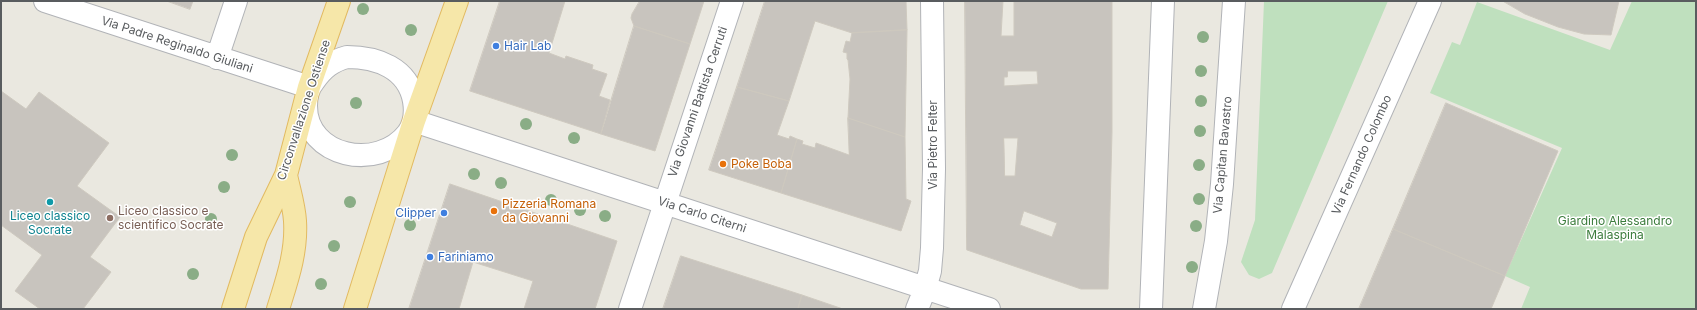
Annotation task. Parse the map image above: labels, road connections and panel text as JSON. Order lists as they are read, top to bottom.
{
  "streets": {
    "main road": ["Circonvallazione Ostiense"],
    "street": [
      "Via Padre Reginaldo Giuliani",
      "Via Giovanni Battista Cerruti",
      "Via Pietro Felter",
      "Via Capitan Bavastro",
      "Via Fernando Colombo",
      "Via Carlo Citerni"
    ]
  },
  "crossings": [
    ["Via Padre Reginaldo Giuliani", "Circonvallazione Ostiense"],
    ["Via Padre Reginaldo Giuliani", "Via Carlo Citerni"],
    ["Via Giovanni Battista Cerruti", "Via Carlo Citerni"],
    ["Circonvallazione Ostiense", "Via Carlo Citerni"],
    ["Via Pietro Felter", "Via Carlo Citerni"]
  ],
  "parks": ["Giardino Alessandro Malaspina"],
  "places": [
    "Hair Lab",
    "Poke Boba",
    "Liceo classico Socrate",
    "Pizzeria Romana da Giovanni",
    "Clipper",
    "Liceo classico e scientifico Socrate",
    "Fariniamo"
  ]
}
